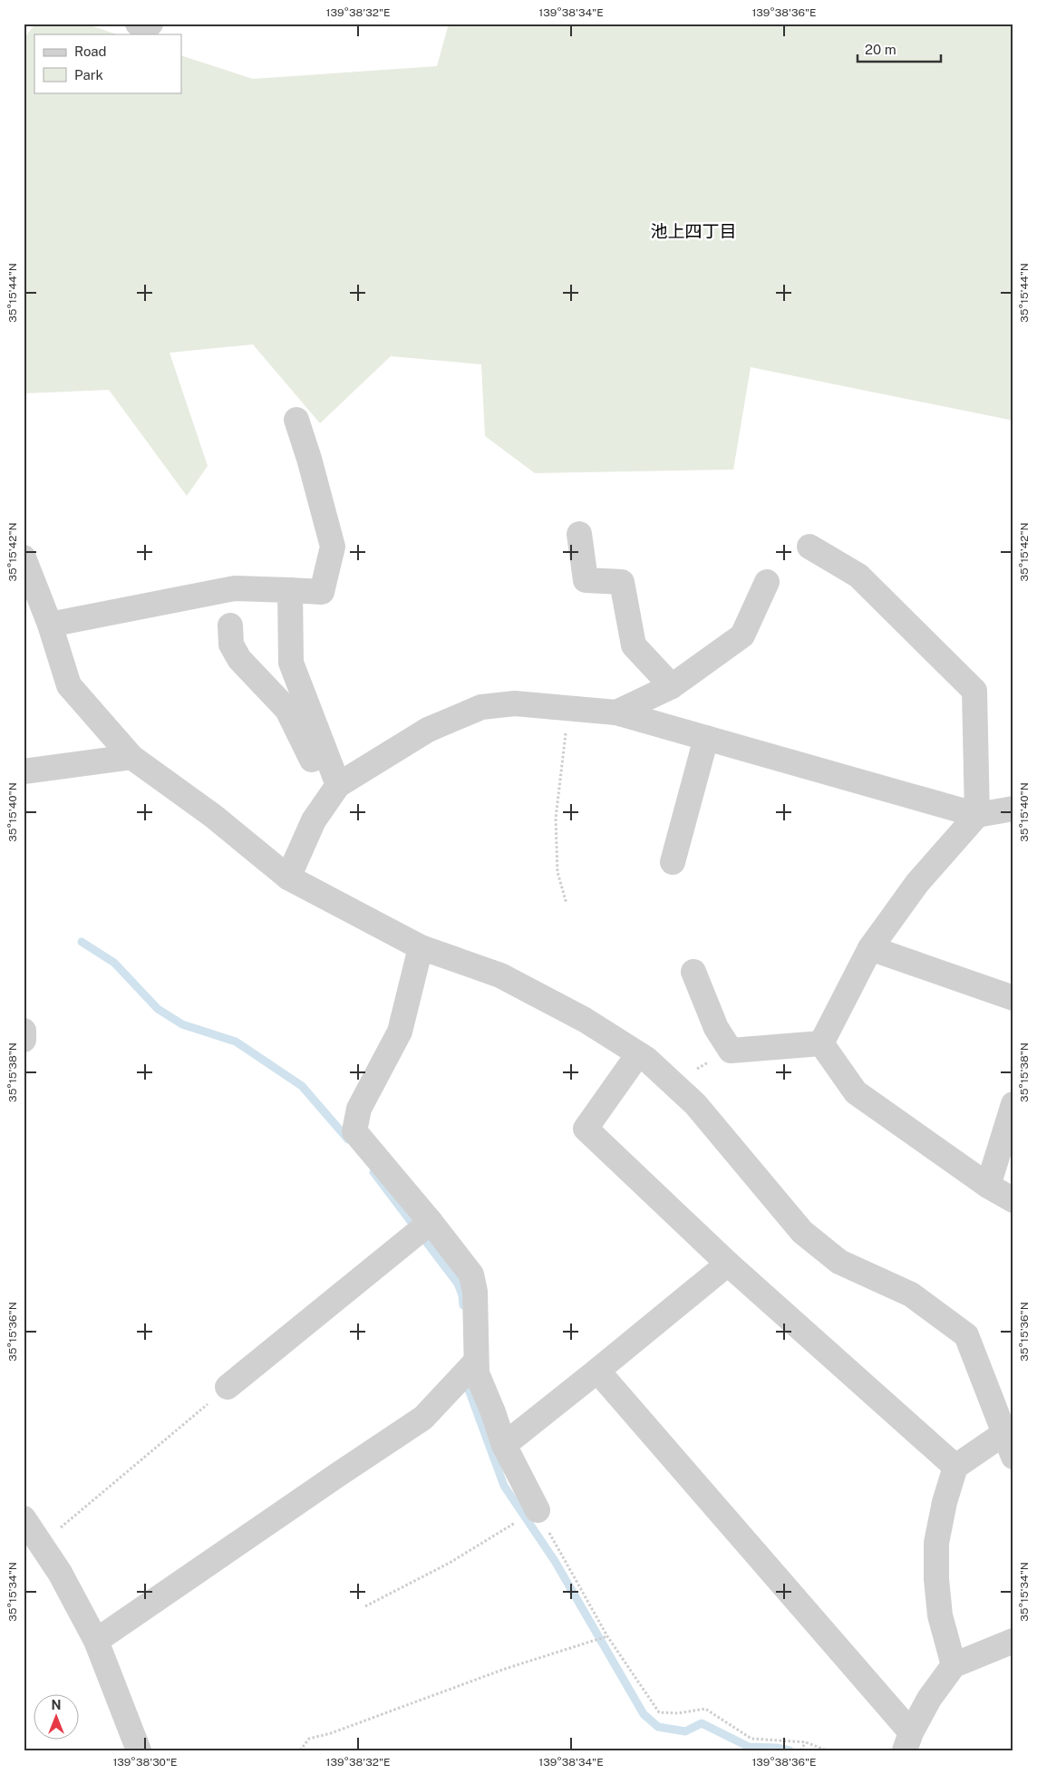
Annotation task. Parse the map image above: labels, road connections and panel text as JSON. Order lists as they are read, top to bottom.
{
  "districts": ["池上四丁目"],
  "legend": ["Road", "Park"],
  "scale_bar": "20 m",
  "north": "top",
  "coordinates": [
    "139°38'32\"E",
    "139°38'34\"E",
    "139°38'36\"E",
    "35°15'44\"N",
    "35°15'42\"N",
    "35°15'40\"N",
    "35°15'38\"N",
    "35°15'36\"N",
    "35°15'34\"N",
    "139°38'30\"E"
  ]
}
